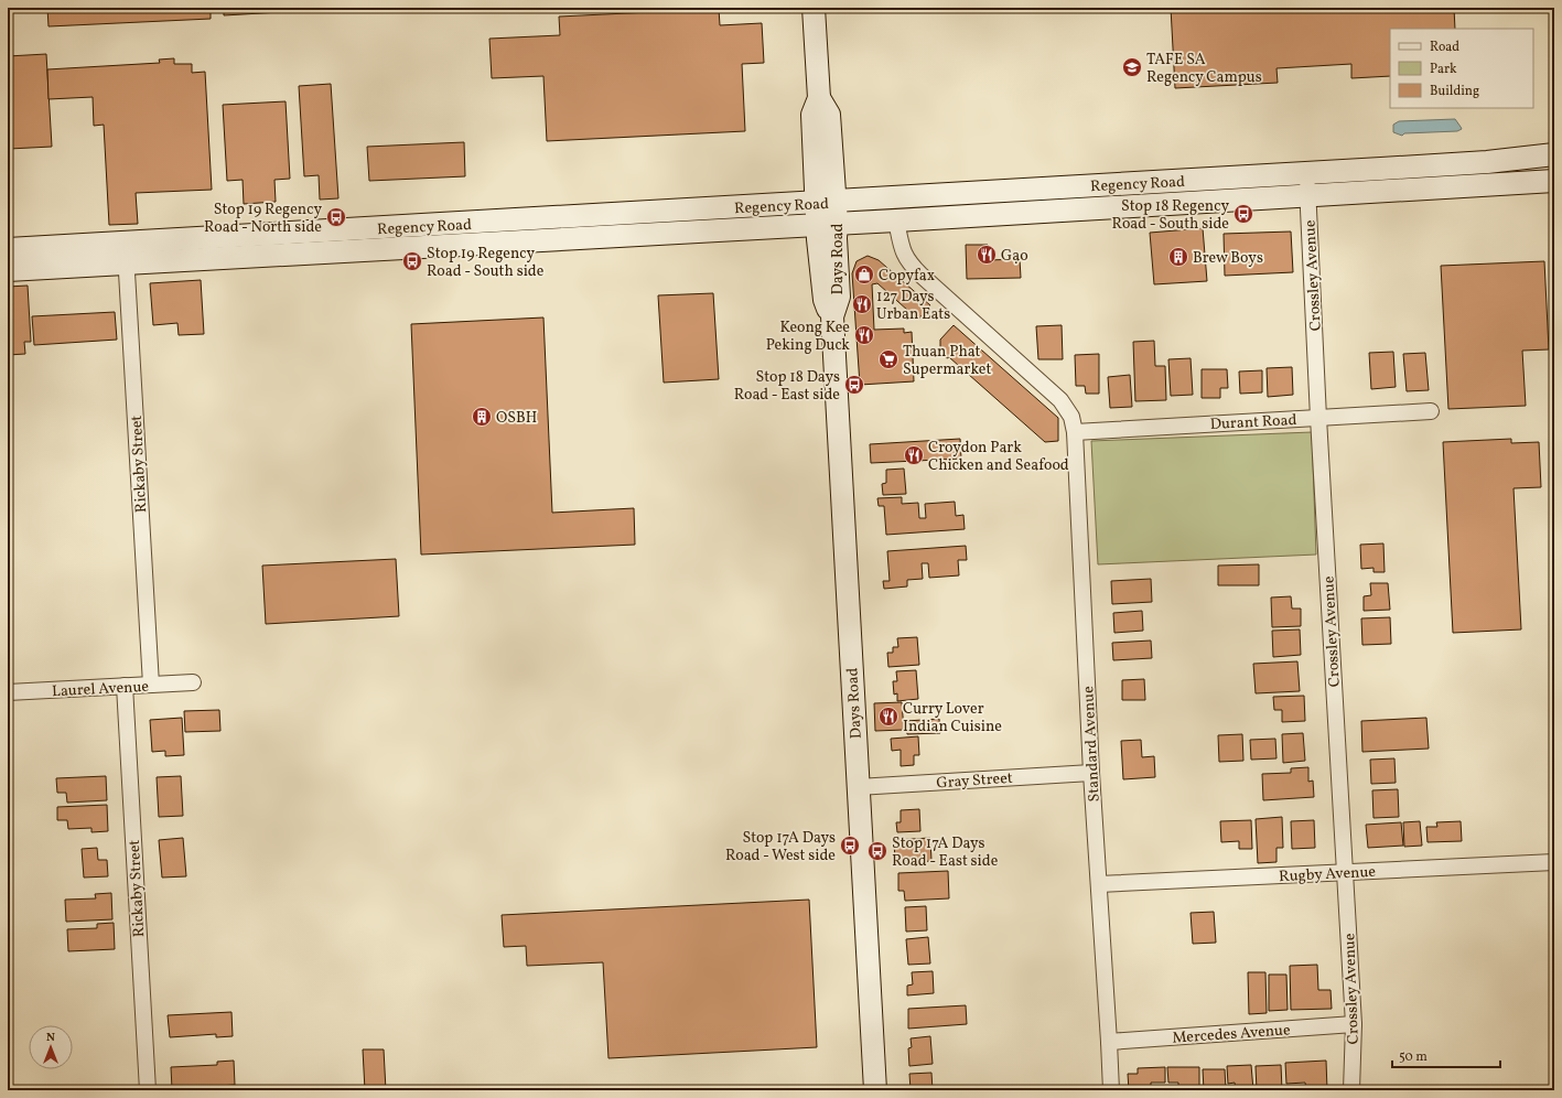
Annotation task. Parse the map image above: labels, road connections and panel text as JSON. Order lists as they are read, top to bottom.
{
  "streets": {
    "main road": ["Regency Road", "Days Road"],
    "street": [
      "Crossley Avenue",
      "Durant Road",
      "Rickaby Street",
      "Laurel Avenue",
      "Standard Avenue",
      "Gray Street",
      "Rugby Avenue",
      "Mercedes Avenue"
    ]
  },
  "crossings": [
    ["Regency Road", "Days Road"],
    ["Regency Road", "Crossley Avenue"],
    ["Regency Road", "Rickaby Street"],
    ["Regency Road", "Standard Avenue"],
    ["Days Road", "Gray Street"],
    ["Crossley Avenue", "Durant Road"],
    ["Crossley Avenue", "Rugby Avenue"],
    ["Crossley Avenue", "Mercedes Avenue"],
    ["Durant Road", "Standard Avenue"],
    ["Rickaby Street", "Laurel Avenue"],
    ["Standard Avenue", "Gray Street"],
    ["Standard Avenue", "Rugby Avenue"],
    ["Standard Avenue", "Mercedes Avenue"]
  ],
  "places": {
    "school or university": ["TAFE SA Regency Campus"],
    "bus stop": [
      "Stop 18 Regency Road - South side",
      "Stop 19 Regency Road - North side",
      "Stop 19 Regency Road - South side",
      "Stop 18 Days Road - East side",
      "Stop 17A Days Road - West side",
      "Stop 17A Days Road - East side"
    ],
    "restaurant": [
      "Gạo",
      "127 Days Urban Eats",
      "Keong Kee Peking Duck",
      "Croydon Park Chicken and Seafood",
      "Curry Lover Indian Cuisine"
    ],
    "building": ["Brew Boys", "OSBH"],
    "shop": ["Copyfax"],
    "supermarket": ["Thuan Phat Supermarket"]
  },
  "legend": ["Road", "Park", "Building"],
  "scale_bar": "50 m",
  "north": "top"
}
